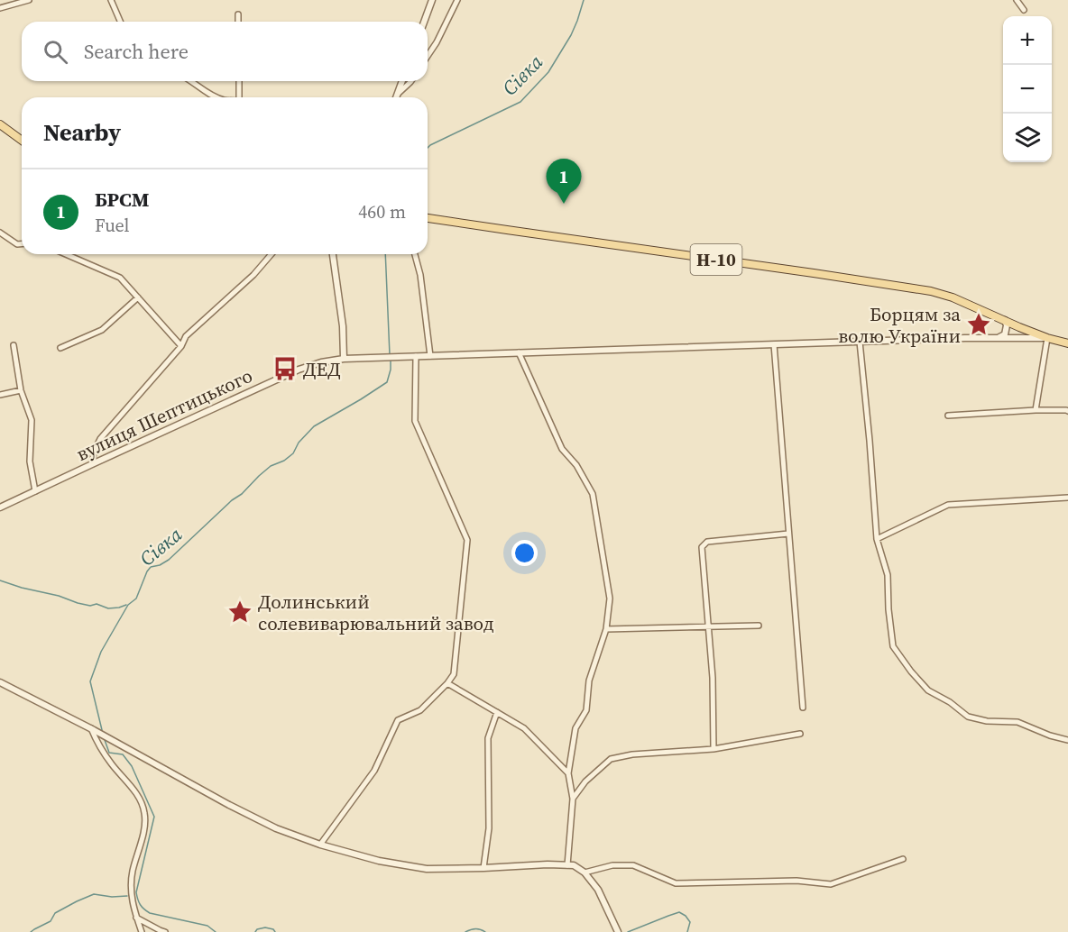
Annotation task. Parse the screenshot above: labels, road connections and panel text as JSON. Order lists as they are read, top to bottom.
{
  "streets": {
    "main road": ["Н-10"],
    "street": ["вулиця Шептицького"]
  },
  "crossings": [
    ["Н-10", "вулиця Шептицького"]
  ],
  "water": ["Сівка"],
  "places": {
    "place": ["Борцям за волю України", "Долинський солевиварювальний завод"],
    "bus stop": ["ДЕД"]
  },
  "page": {
    "map_buttons": ["+", "−"],
    "search": "Search here",
    "heading": "Nearby",
    "pins": "1",
    "list": [
      {
        "mark": "1",
        "name": "БРСМ",
        "note": "Fuel",
        "value": "460 m"
      }
    ]
  }
}
